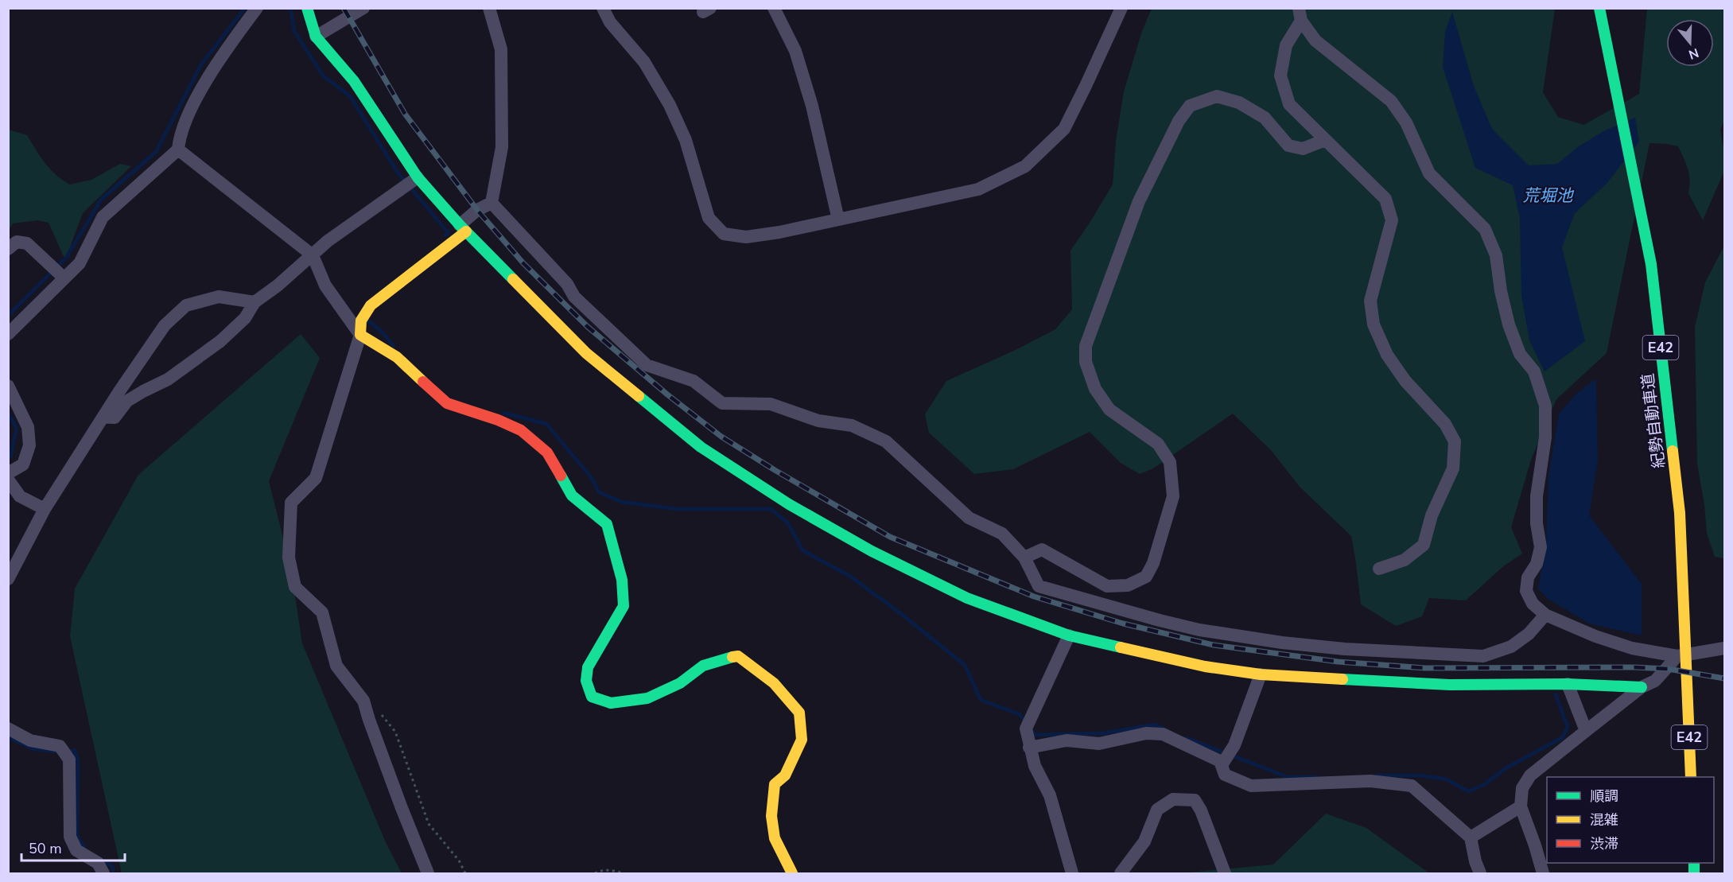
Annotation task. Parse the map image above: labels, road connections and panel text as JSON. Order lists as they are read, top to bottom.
{
  "streets": {
    "main road": ["E42", "紀勢自動車道"]
  },
  "water": ["荒堀池"],
  "legend": ["順調", "混雑", "渋滞"],
  "scale_bar": "50 m",
  "north": "bottom"
}
